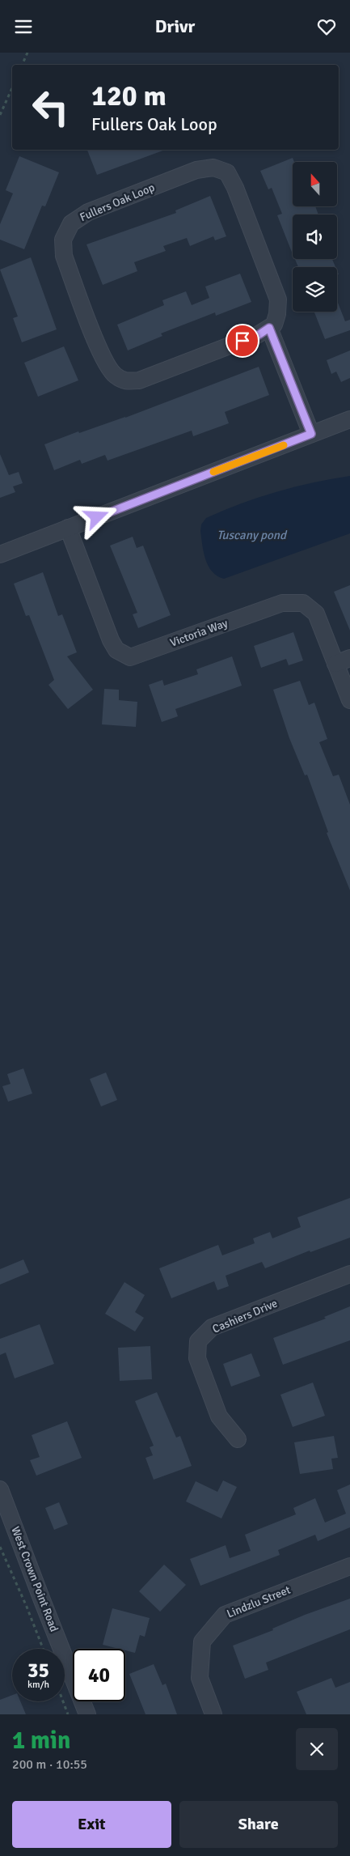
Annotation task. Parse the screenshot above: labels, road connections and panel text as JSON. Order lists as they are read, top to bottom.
{
  "streets": {
    "street": [
      "Fullers Oak Loop",
      "Victoria Way",
      "Cashiers Drive",
      "West Crown Point Road",
      "Lindzlu Street"
    ]
  },
  "water": ["Tuscany pond"],
  "north": "top",
  "page": {
    "header": "Drivr",
    "turn": ["120 m", "Fullers Oak Loop"],
    "speed": "35 km/h",
    "limit": "40",
    "heading": ["1 min", "200 m · 10:55"],
    "buttons": ["Exit", "Share"]
  }
}
